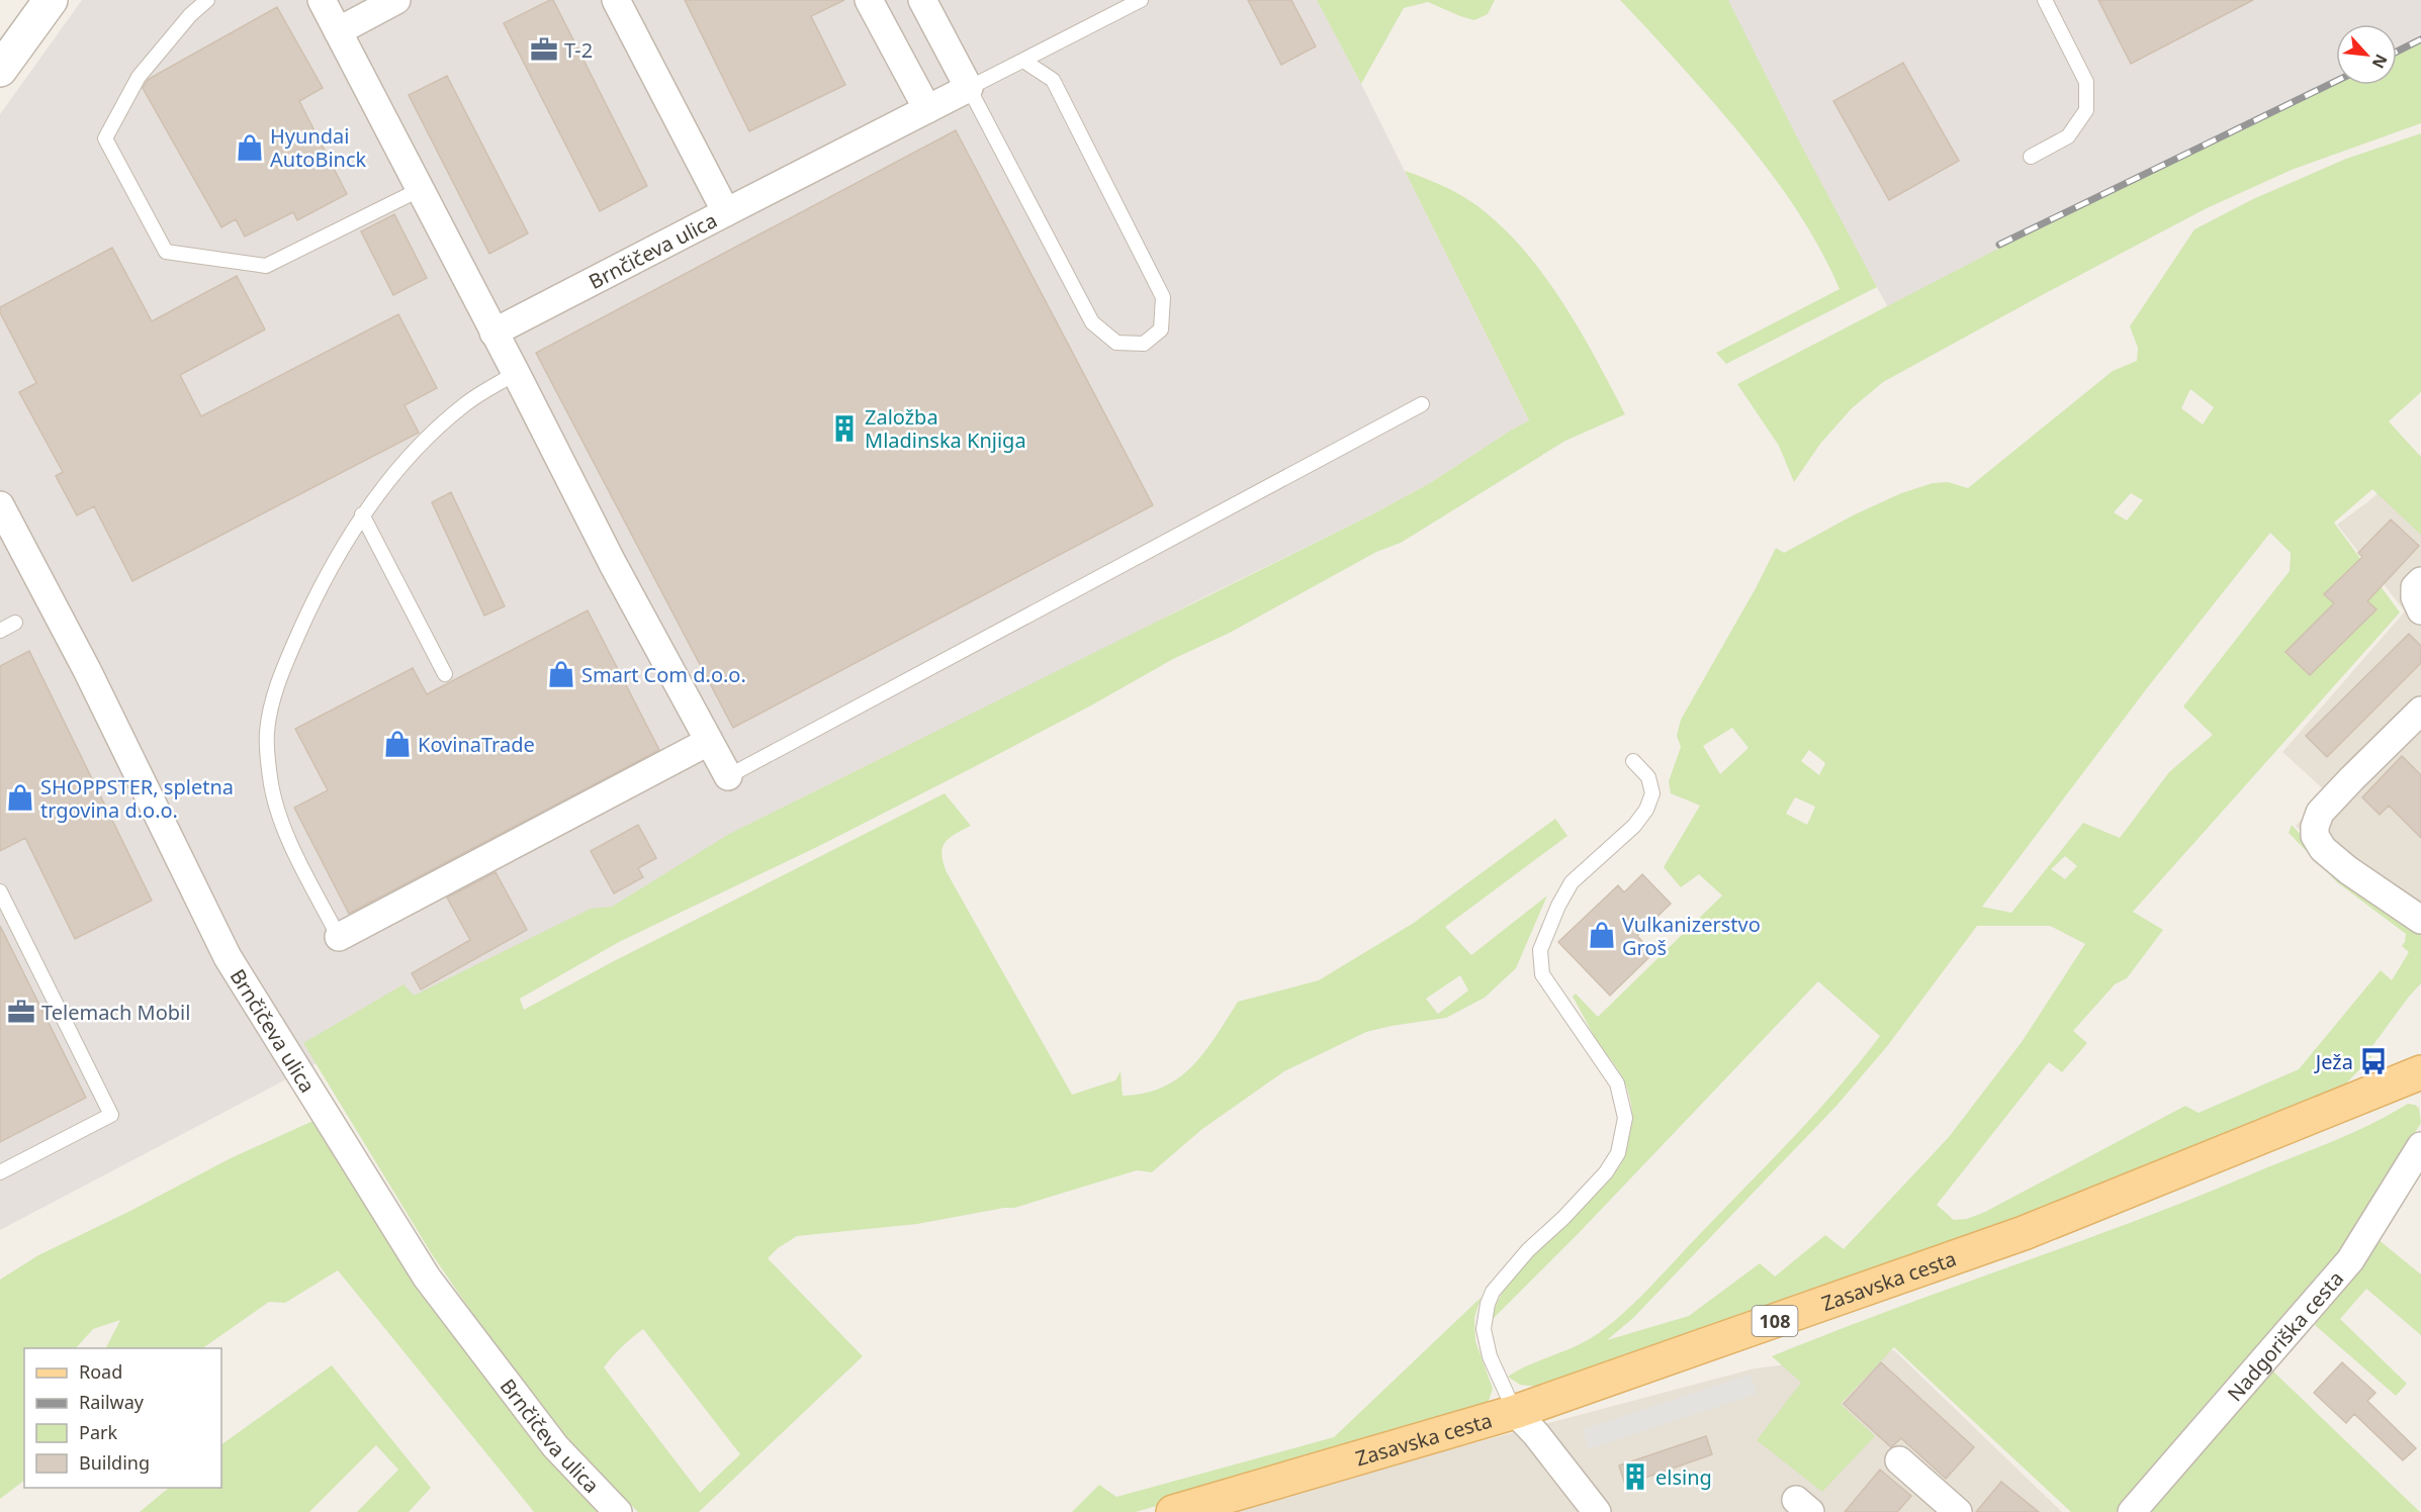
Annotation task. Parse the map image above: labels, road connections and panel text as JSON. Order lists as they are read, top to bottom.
{
  "streets": {
    "main road": ["Zasavska cesta", "108"],
    "street": ["Brnčičeva ulica", "Nadgoriška cesta"]
  },
  "places": {
    "office": ["T-2", "Telemach Mobil"],
    "shop": [
      "Hyundai AutoBinck",
      "Smart Com d.o.o.",
      "KovinaTrade",
      "SHOPPSTER, spletna trgovina d.o.o.",
      "Vulkanizerstvo Groš"
    ],
    "building": ["Založba Mladinska Knjiga", "elsing"],
    "bus stop": ["Ježa"]
  },
  "legend": [
    "Road",
    "Railway",
    "Park",
    "Building"
  ],
  "north": "bottom right"
}
